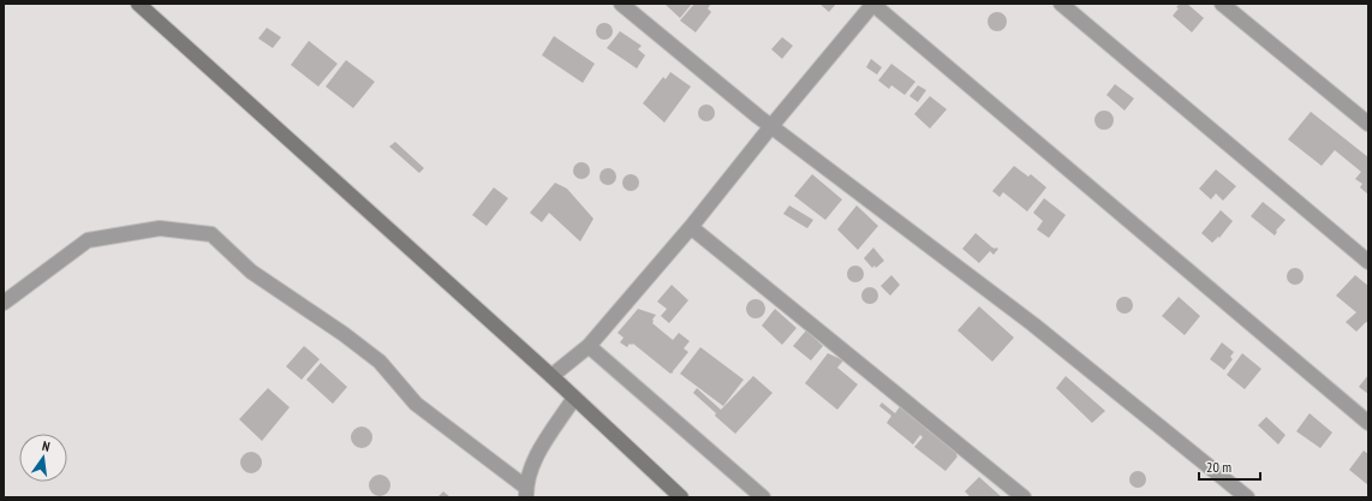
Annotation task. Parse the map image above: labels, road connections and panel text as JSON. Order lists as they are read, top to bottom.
{
  "scale_bar": "20 m",
  "north": "top"
}
